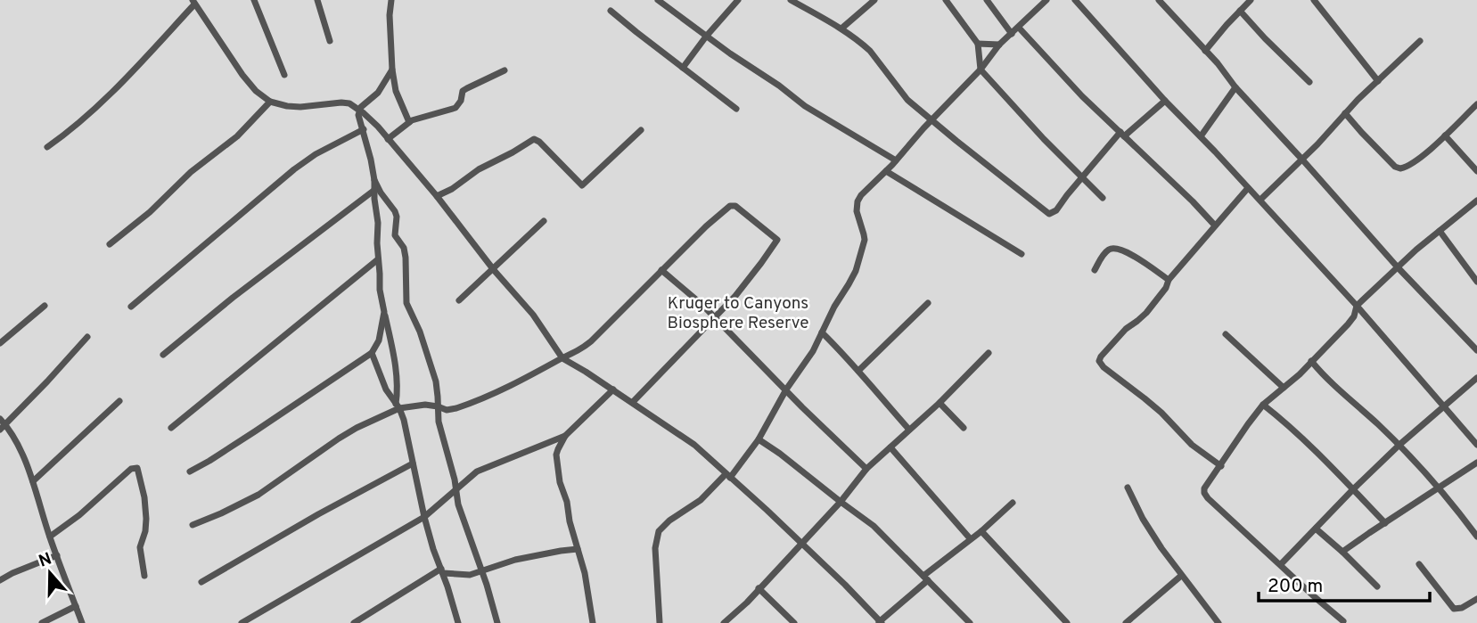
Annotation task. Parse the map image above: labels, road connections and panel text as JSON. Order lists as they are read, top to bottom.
{
  "parks": ["Kruger to Canyons Biosphere Reserve"],
  "scale_bar": "200 m",
  "north": "top"
}
